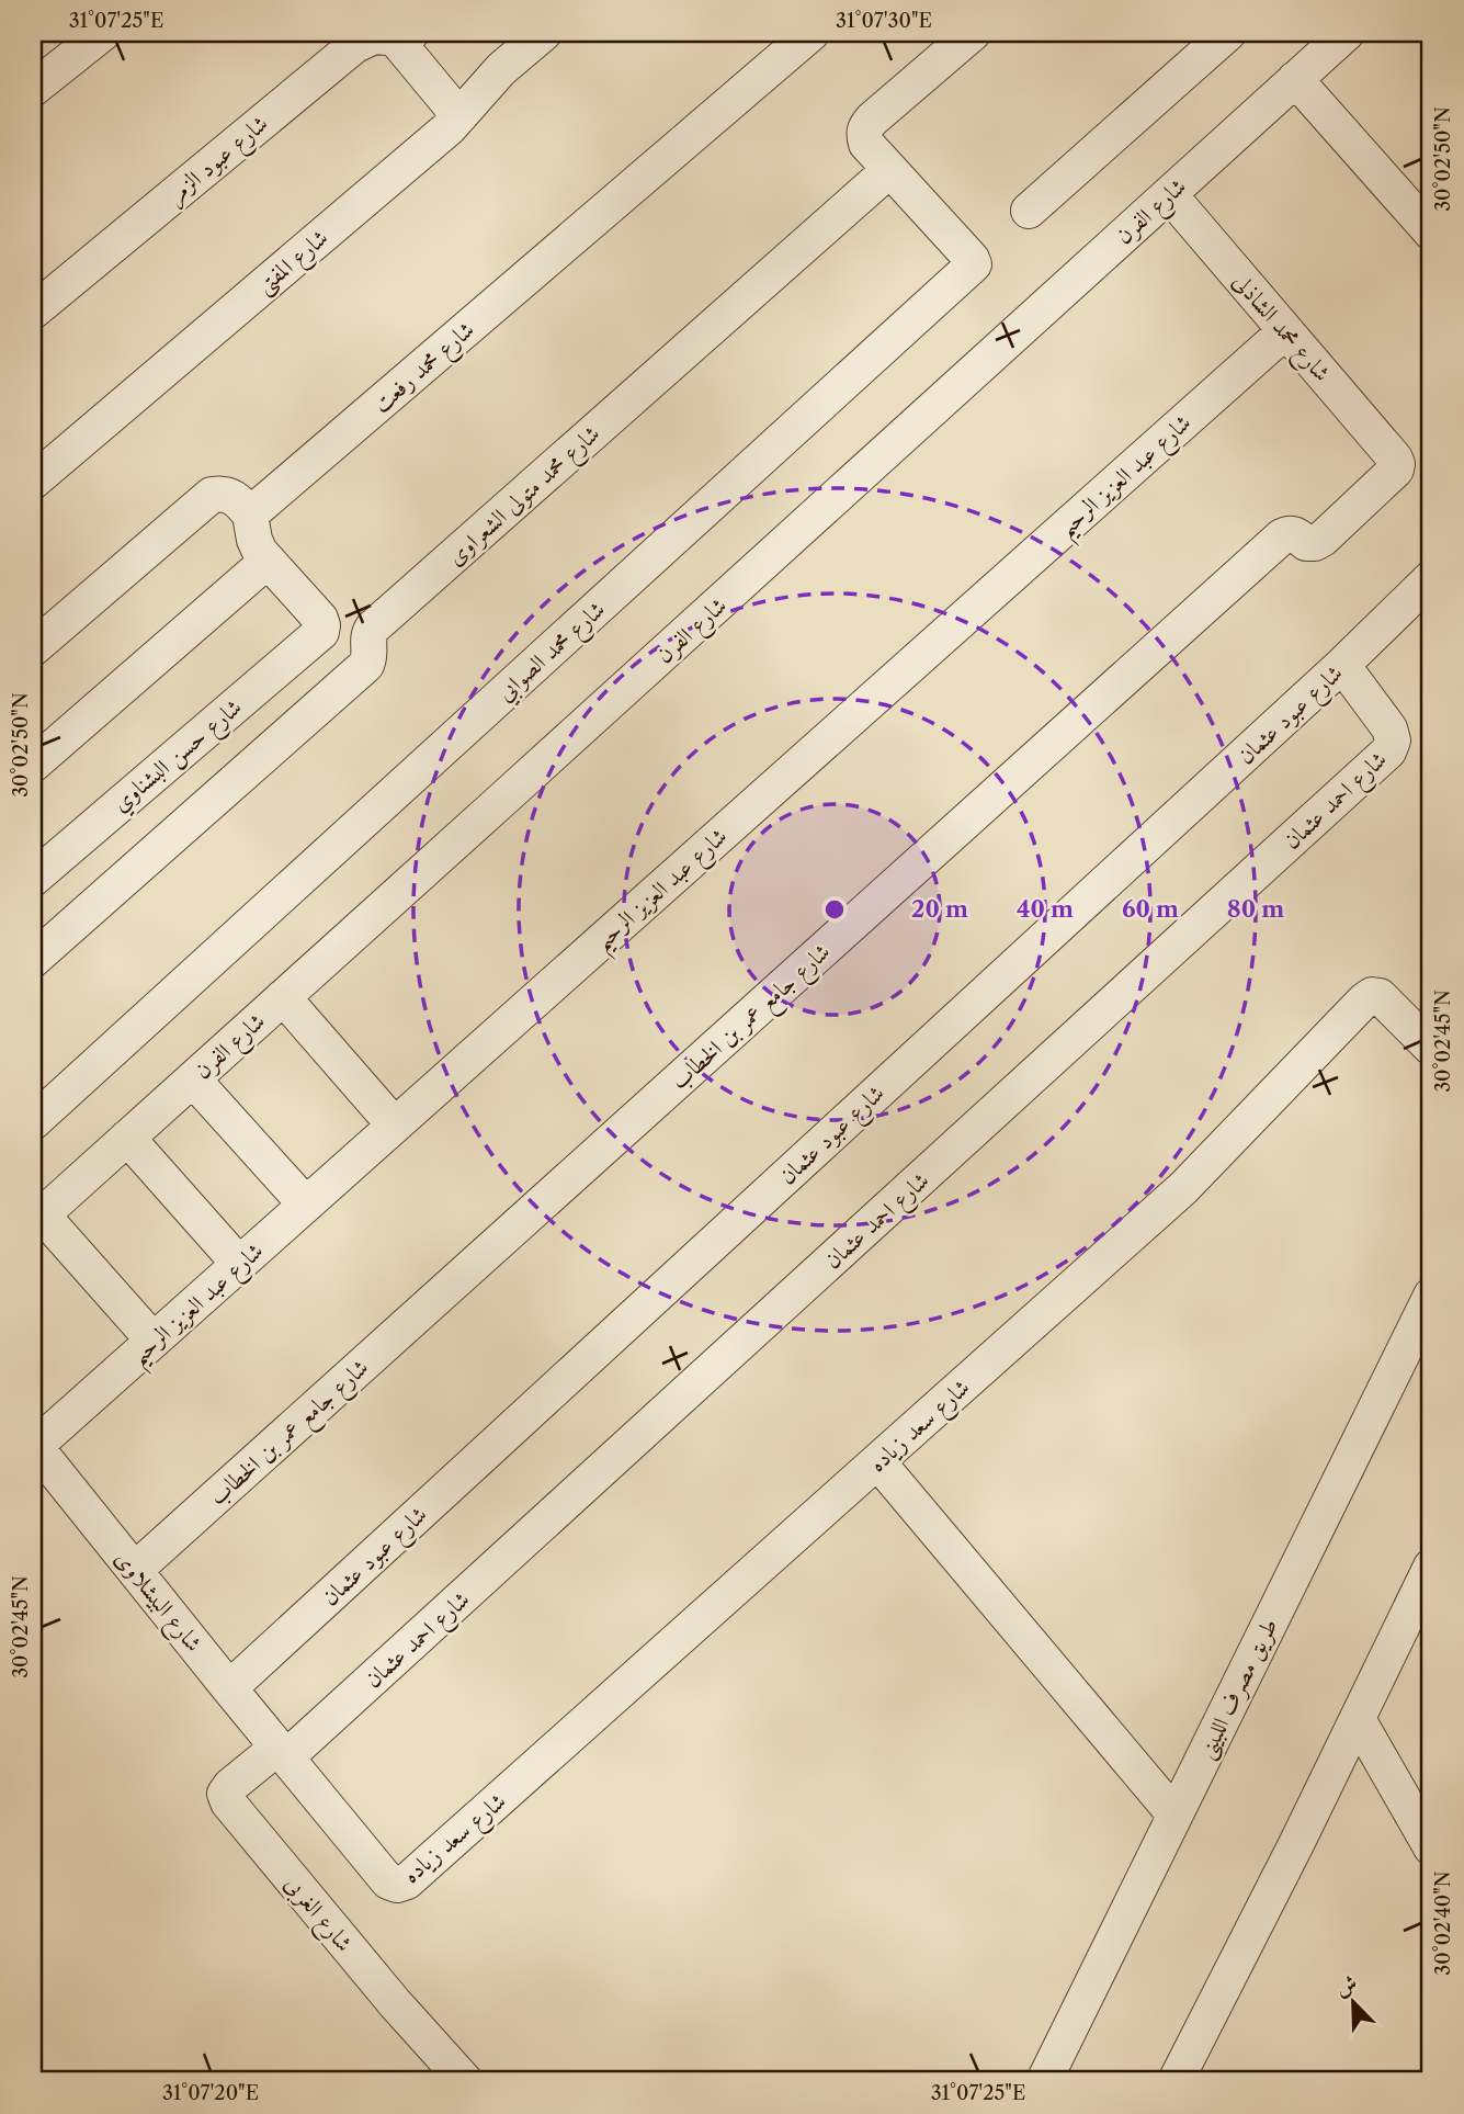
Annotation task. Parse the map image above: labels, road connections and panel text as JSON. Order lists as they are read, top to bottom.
{
  "streets": {
    "street": [
      "شارع عبود الزمر",
      "شارع الفرن",
      "شارع المفتى",
      "شارع محمد الشاذلى",
      "شارع محمد رفعت",
      "شارع عبد العزيز الرحيم",
      "شارع محمد متولى الشعراوى",
      "شارع محمد الصوابي",
      "شارع عبود عثمان",
      "شارع حسن البشناوي",
      "شارع احمد عثمان",
      "شارع جامع عمر بن الخطاب",
      "شارع سعد زياده",
      "شارع البيشلاوى",
      "طريق مصرف اللبينى",
      "شارع الغربى"
    ]
  },
  "crossings": [
    ["شارع الفرن", "شارع محمد الشاذلى"],
    ["شارع محمد الشاذلى", "شارع عبد العزيز الرحيم"],
    ["شارع محمد الشاذلى", "شارع جامع عمر بن الخطاب"],
    ["شارع عبد العزيز الرحيم", "شارع البيشلاوى"],
    ["شارع محمد متولى الشعراوى", "شارع محمد الصوابي"],
    ["شارع عبود عثمان", "شارع احمد عثمان"],
    ["شارع عبود عثمان", "شارع البيشلاوى"],
    ["شارع احمد عثمان", "شارع البيشلاوى"],
    ["شارع احمد عثمان", "شارع الغربى"],
    ["شارع جامع عمر بن الخطاب", "شارع البيشلاوى"],
    ["شارع سعد زياده", "شارع البيشلاوى"],
    ["شارع البيشلاوى", "شارع الغربى"]
  ],
  "north": "top left",
  "coordinates": [
    "31°07'25\"E",
    "31°07'30\"E",
    "30°02'50\"N",
    "30°02'45\"N",
    "30°02'40\"N",
    "31°07'20\"E"
  ],
  "rings": [
    "20 m",
    "40 m",
    "60 m",
    "80 m"
  ]
}
